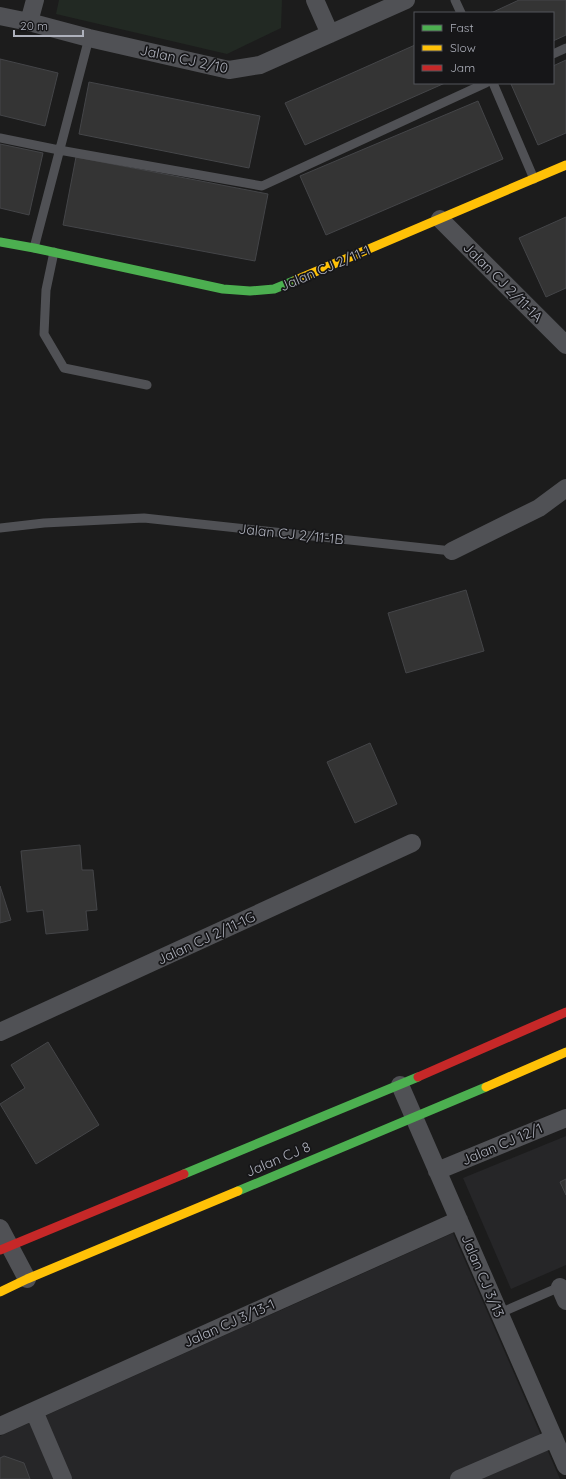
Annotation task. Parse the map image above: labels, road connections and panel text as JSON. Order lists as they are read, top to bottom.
{
  "streets": {
    "street": [
      "Jalan CJ 2/10",
      "Jalan CJ 2/11-1",
      "Jalan CJ 2/11-1A",
      "Jalan CJ 2/11-1B",
      "Jalan CJ 2/11-1G",
      "Jalan CJ 12/1",
      "Jalan CJ 8",
      "Jalan CJ 3/13",
      "Jalan CJ 3/13-1"
    ]
  },
  "crossings": [
    ["Jalan CJ 2/11-1", "Jalan CJ 2/11-1A"],
    ["Jalan CJ 12/1", "Jalan CJ 3/13"],
    ["Jalan CJ 8", "Jalan CJ 3/13"],
    ["Jalan CJ 3/13", "Jalan CJ 3/13-1"]
  ],
  "legend": ["Fast", "Slow", "Jam"],
  "scale_bar": "20 m"
}
